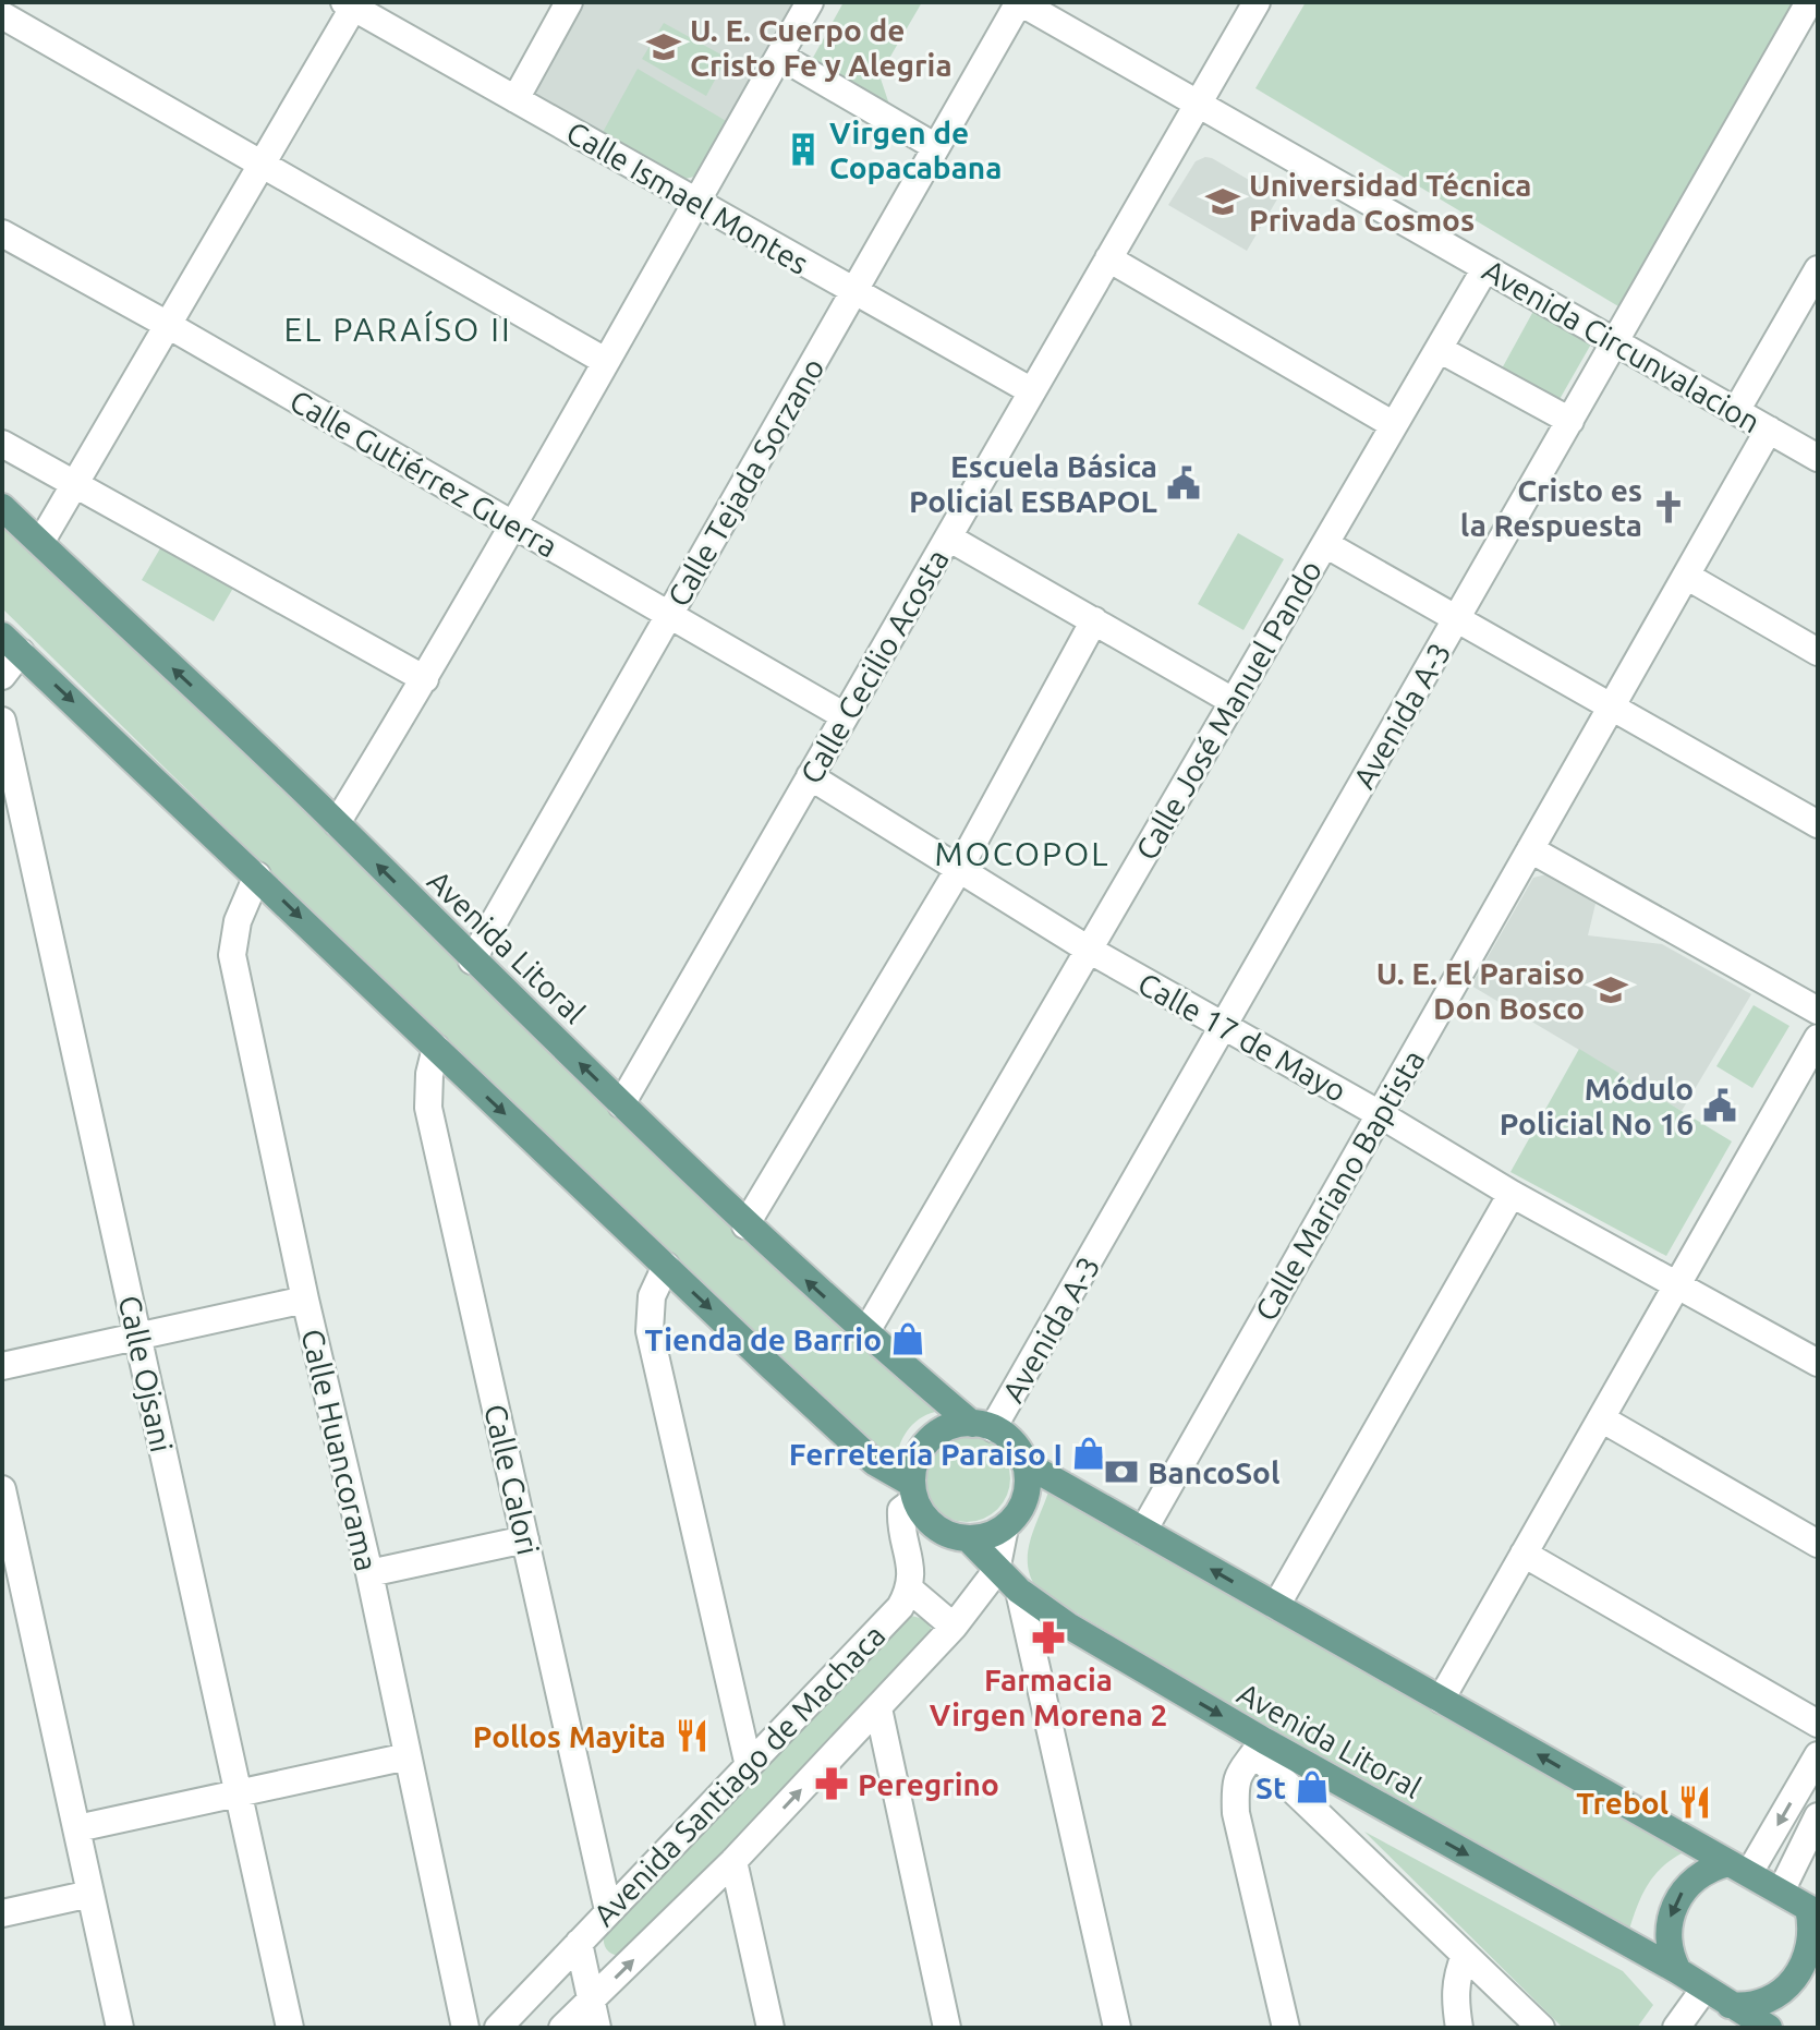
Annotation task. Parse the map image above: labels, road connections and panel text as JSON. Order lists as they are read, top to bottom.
{
  "streets": {
    "main road": ["Avenida Litoral"],
    "street": [
      "Calle Ismael Montes",
      "Avenida Circunvalacion",
      "Calle Gutiérrez Guerra",
      "Calle Tejada Sorzano",
      "Calle Cecilio Acosta",
      "Calle José Manuel Pando",
      "Avenida A-3",
      "Calle 17 de Mayo",
      "Calle Mariano Baptista",
      "Calle Ojsani",
      "Calle Huancorama",
      "Calle Calori",
      "Avenida Santiago de Machaca"
    ]
  },
  "crossings": [
    ["Calle Ismael Montes", "Calle Tejada Sorzano"],
    ["Calle Ismael Montes", "Calle Cecilio Acosta"],
    ["Avenida Circunvalacion", "Calle Tejada Sorzano"],
    ["Avenida Circunvalacion", "Calle Cecilio Acosta"],
    ["Avenida Circunvalacion", "Calle José Manuel Pando"],
    ["Avenida Circunvalacion", "Avenida A-3"],
    ["Avenida Circunvalacion", "Calle Mariano Baptista"],
    ["Calle Gutiérrez Guerra", "Calle Tejada Sorzano"],
    ["Calle Gutiérrez Guerra", "Calle Cecilio Acosta"],
    ["Calle Tejada Sorzano", "Avenida Litoral"],
    ["Calle Cecilio Acosta", "Avenida Litoral"],
    ["Calle Cecilio Acosta", "Calle 17 de Mayo"],
    ["Calle José Manuel Pando", "Avenida Litoral"],
    ["Calle José Manuel Pando", "Calle 17 de Mayo"],
    ["Avenida A-3", "Avenida Litoral"],
    ["Avenida A-3", "Calle 17 de Mayo"],
    ["Avenida A-3", "Avenida Santiago de Machaca"],
    ["Avenida Litoral", "Avenida Santiago de Machaca"],
    ["Calle 17 de Mayo", "Calle Mariano Baptista"],
    ["Calle Calori", "Avenida Santiago de Machaca"]
  ],
  "districts": ["EL PARAÍSO II", "MOCOPOL"],
  "places": {
    "school or university": ["U. E. Cuerpo de Cristo Fe y Alegria", "Universidad Técnica Privada Cosmos", "U. E. El Paraiso Don Bosco"],
    "building": ["Virgen de Copacabana"],
    "public building": ["Escuela Básica Policial ESBAPOL", "Módulo Policial No 16"],
    "church": ["Cristo es la Respuesta"],
    "shop": ["Tienda de Barrio", "Ferretería Paraiso I", "St"],
    "bank": ["BancoSol"],
    "pharmacy": ["Farmacia Virgen Morena 2", "Peregrino"],
    "restaurant": ["Pollos Mayita", "Trebol"]
  }
}
